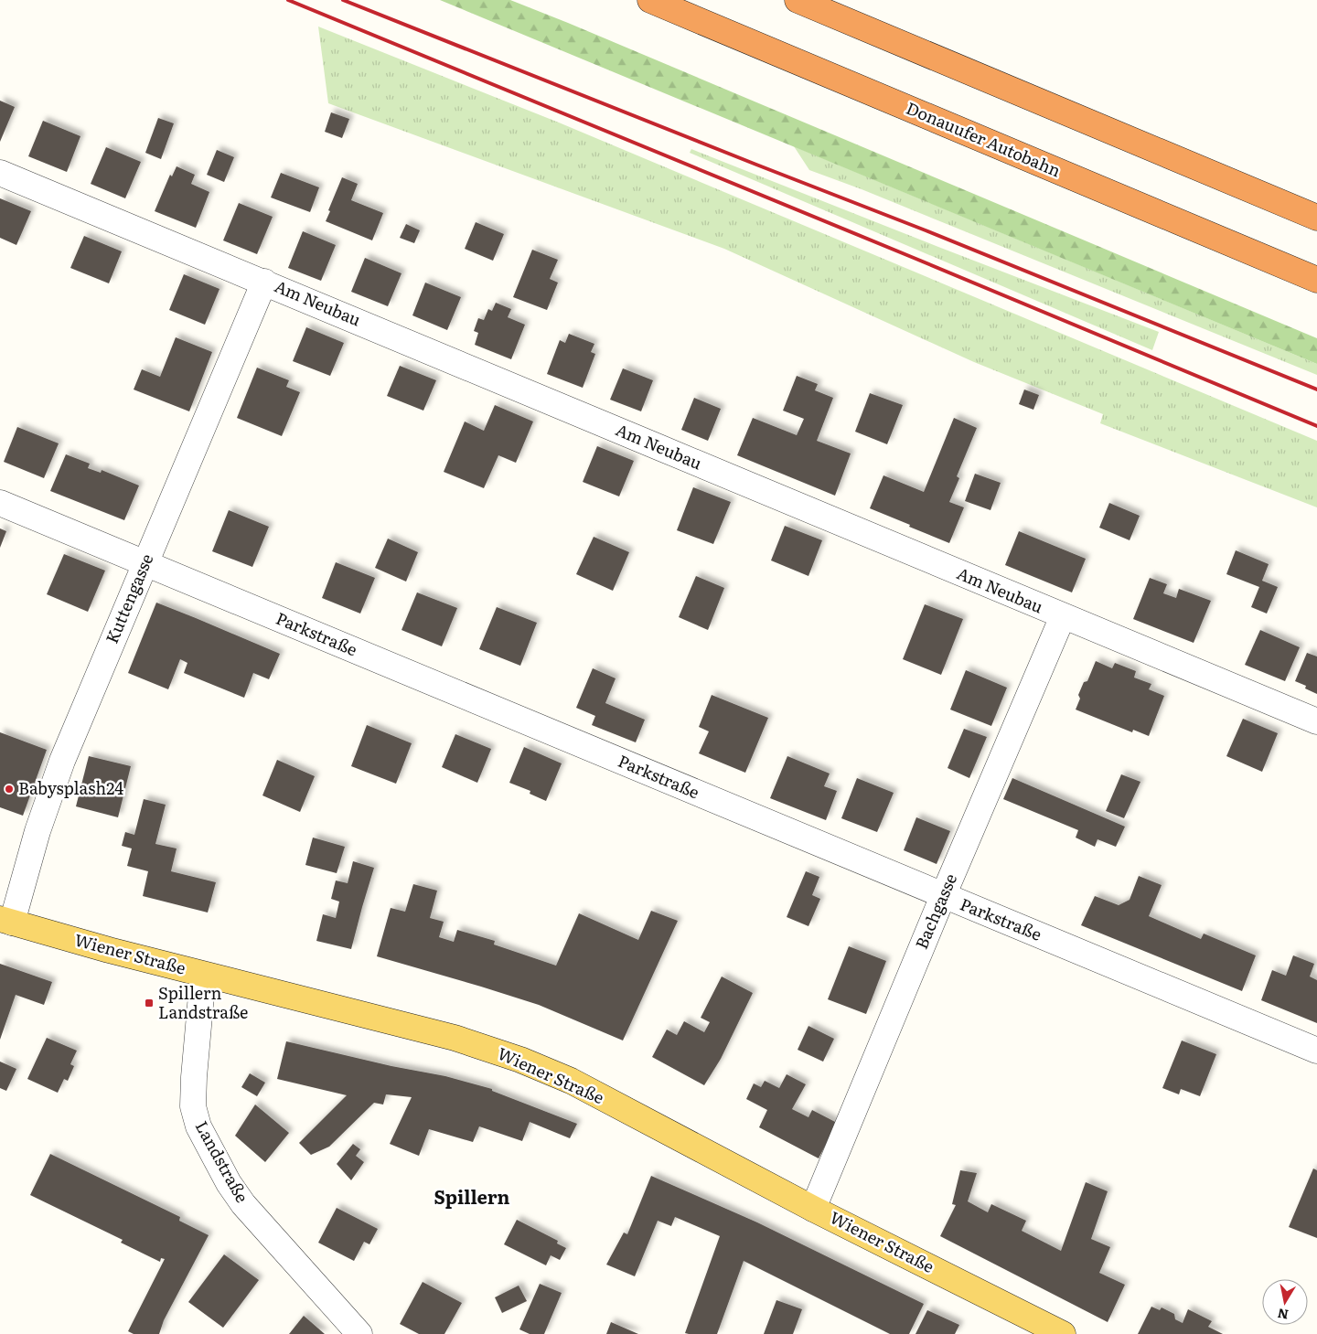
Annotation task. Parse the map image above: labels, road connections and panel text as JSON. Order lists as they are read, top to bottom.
{
  "streets": {
    "highway": ["Donauufer Autobahn"],
    "main road": ["Wiener Straße"],
    "street": [
      "Am Neubau",
      "Kuttengasse",
      "Parkstraße",
      "Bachgasse",
      "Landstraße"
    ]
  },
  "crossings": [
    ["Am Neubau", "Kuttengasse"],
    ["Am Neubau", "Bachgasse"],
    ["Kuttengasse", "Parkstraße"],
    ["Kuttengasse", "Wiener Straße"],
    ["Parkstraße", "Bachgasse"],
    ["Bachgasse", "Wiener Straße"],
    ["Wiener Straße", "Landstraße"]
  ],
  "districts": ["Spillern"],
  "places": {
    "other": ["Babysplash24"],
    "transit": ["Spillern Landstraße"]
  },
  "north": "bottom"
}
